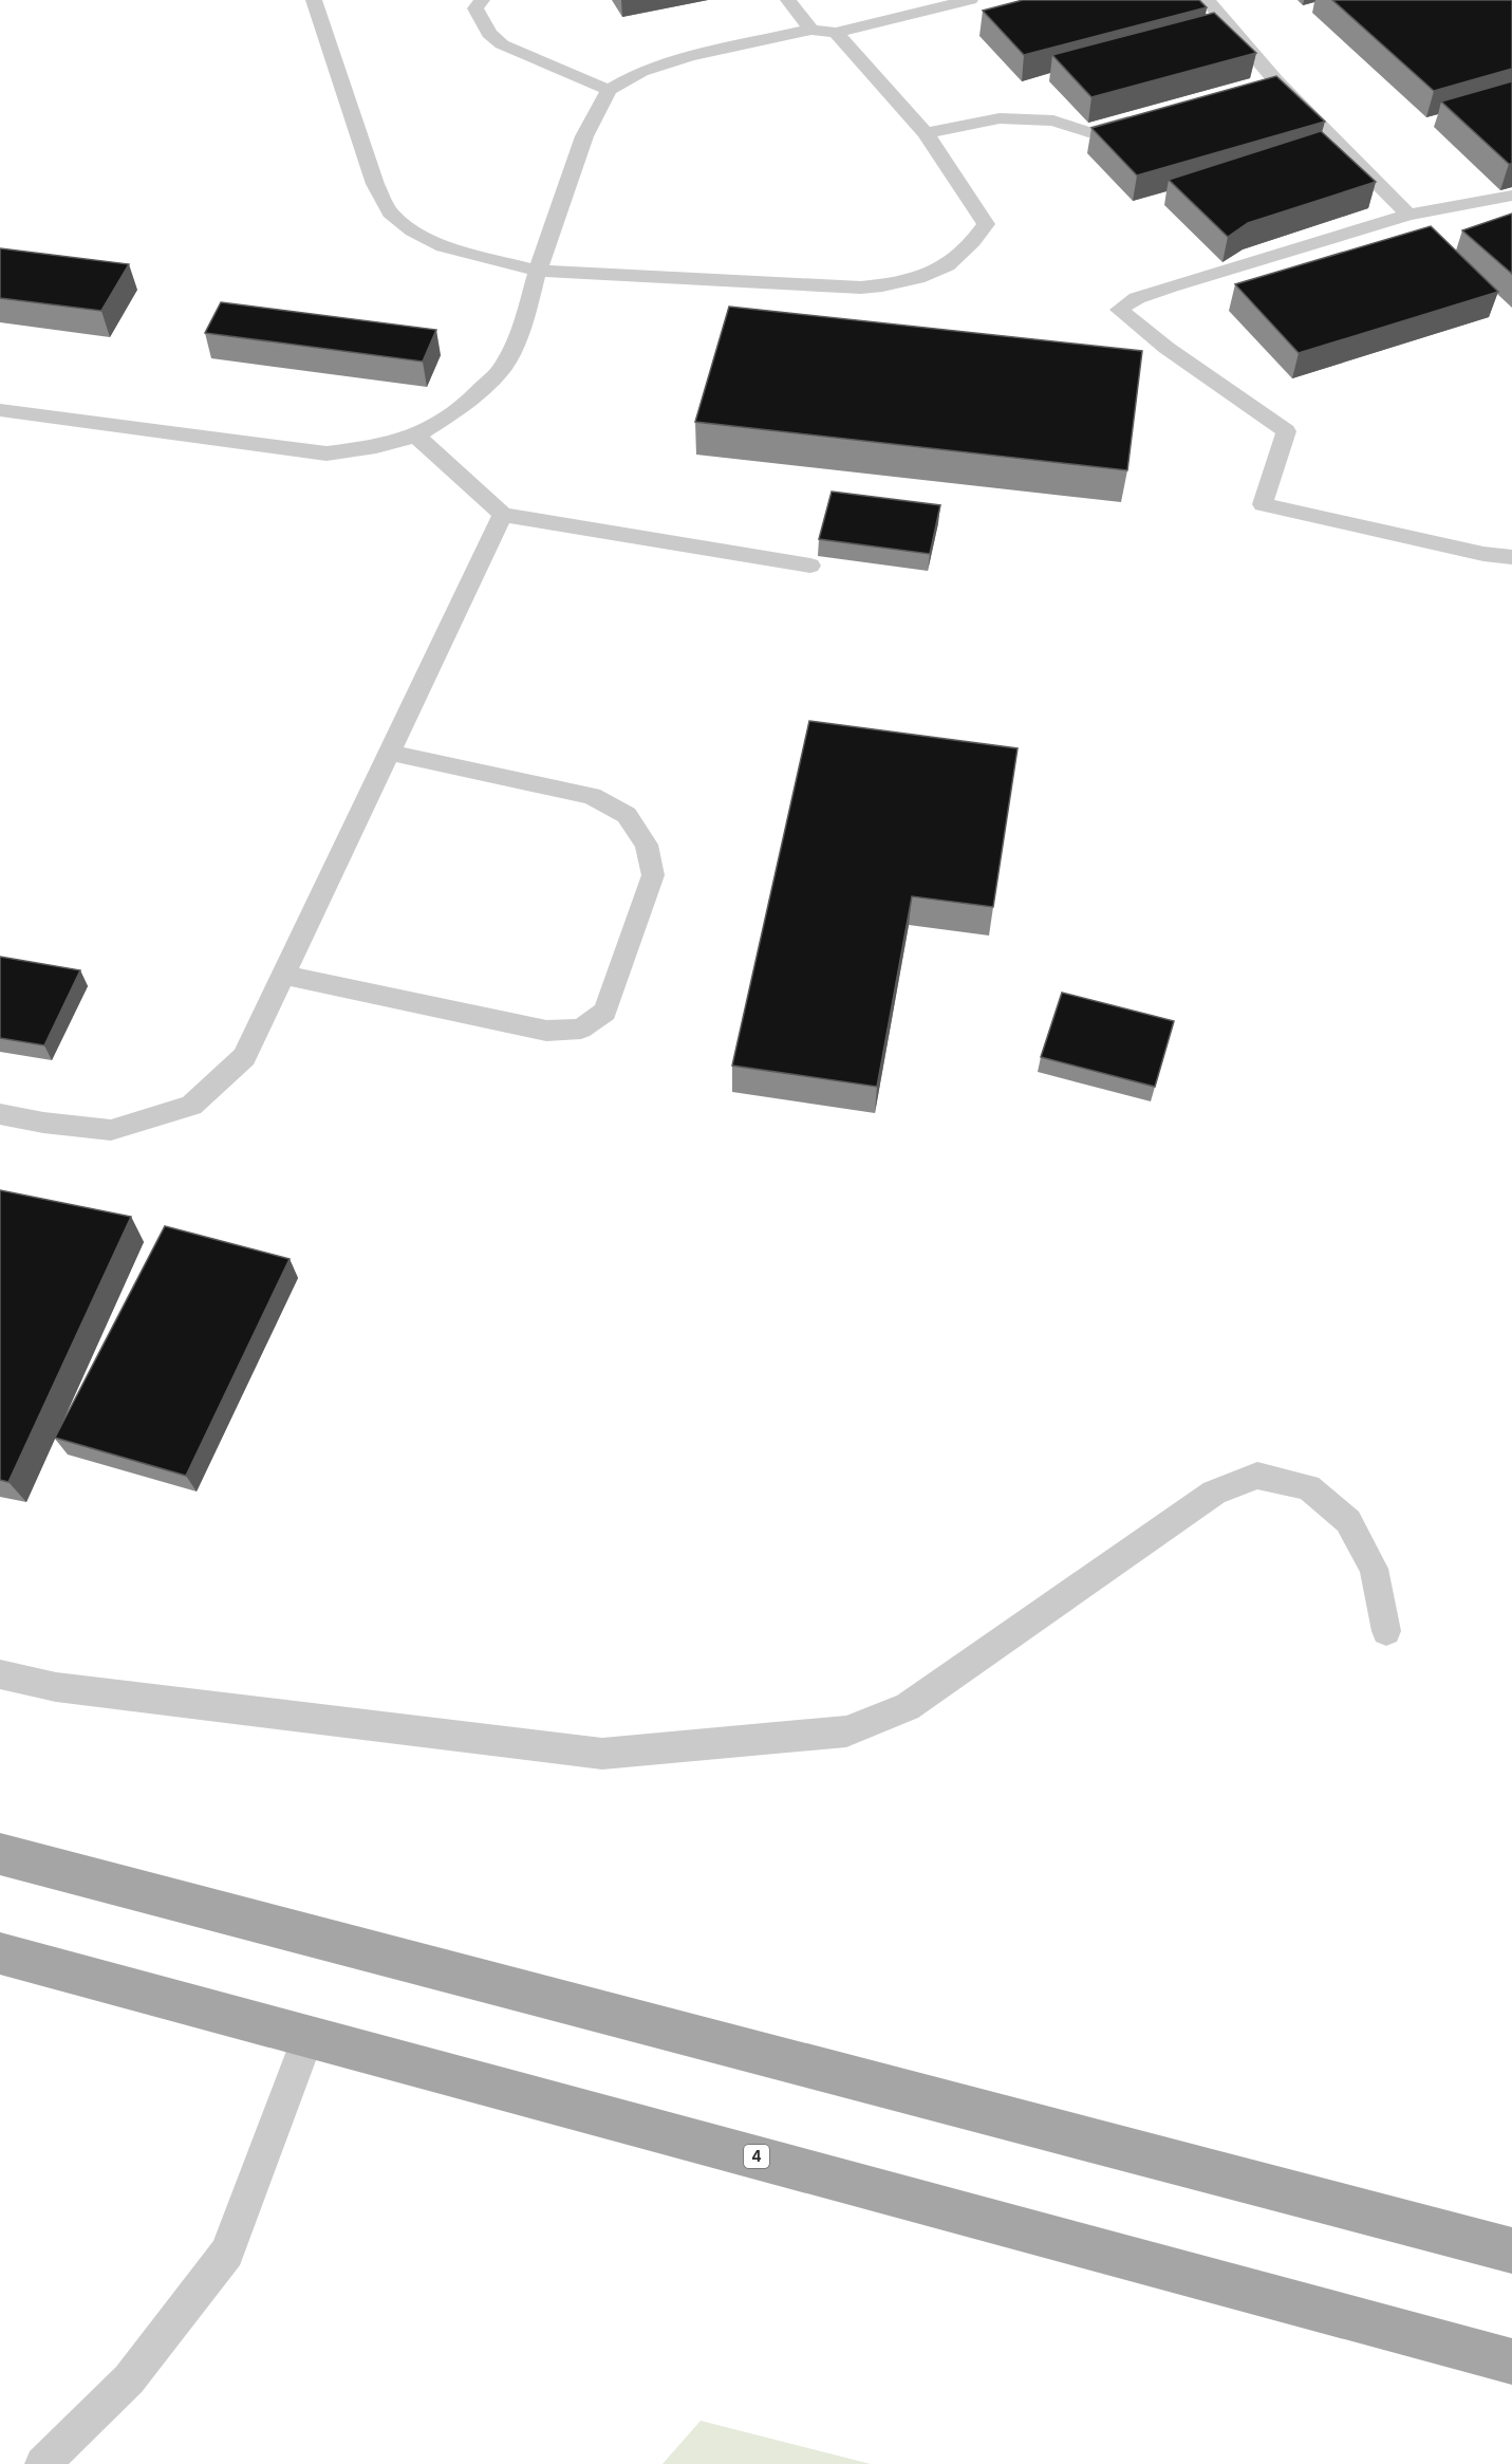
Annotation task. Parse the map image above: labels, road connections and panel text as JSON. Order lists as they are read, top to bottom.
{
  "streets": {
    "main road": ["4"]
  }
}
